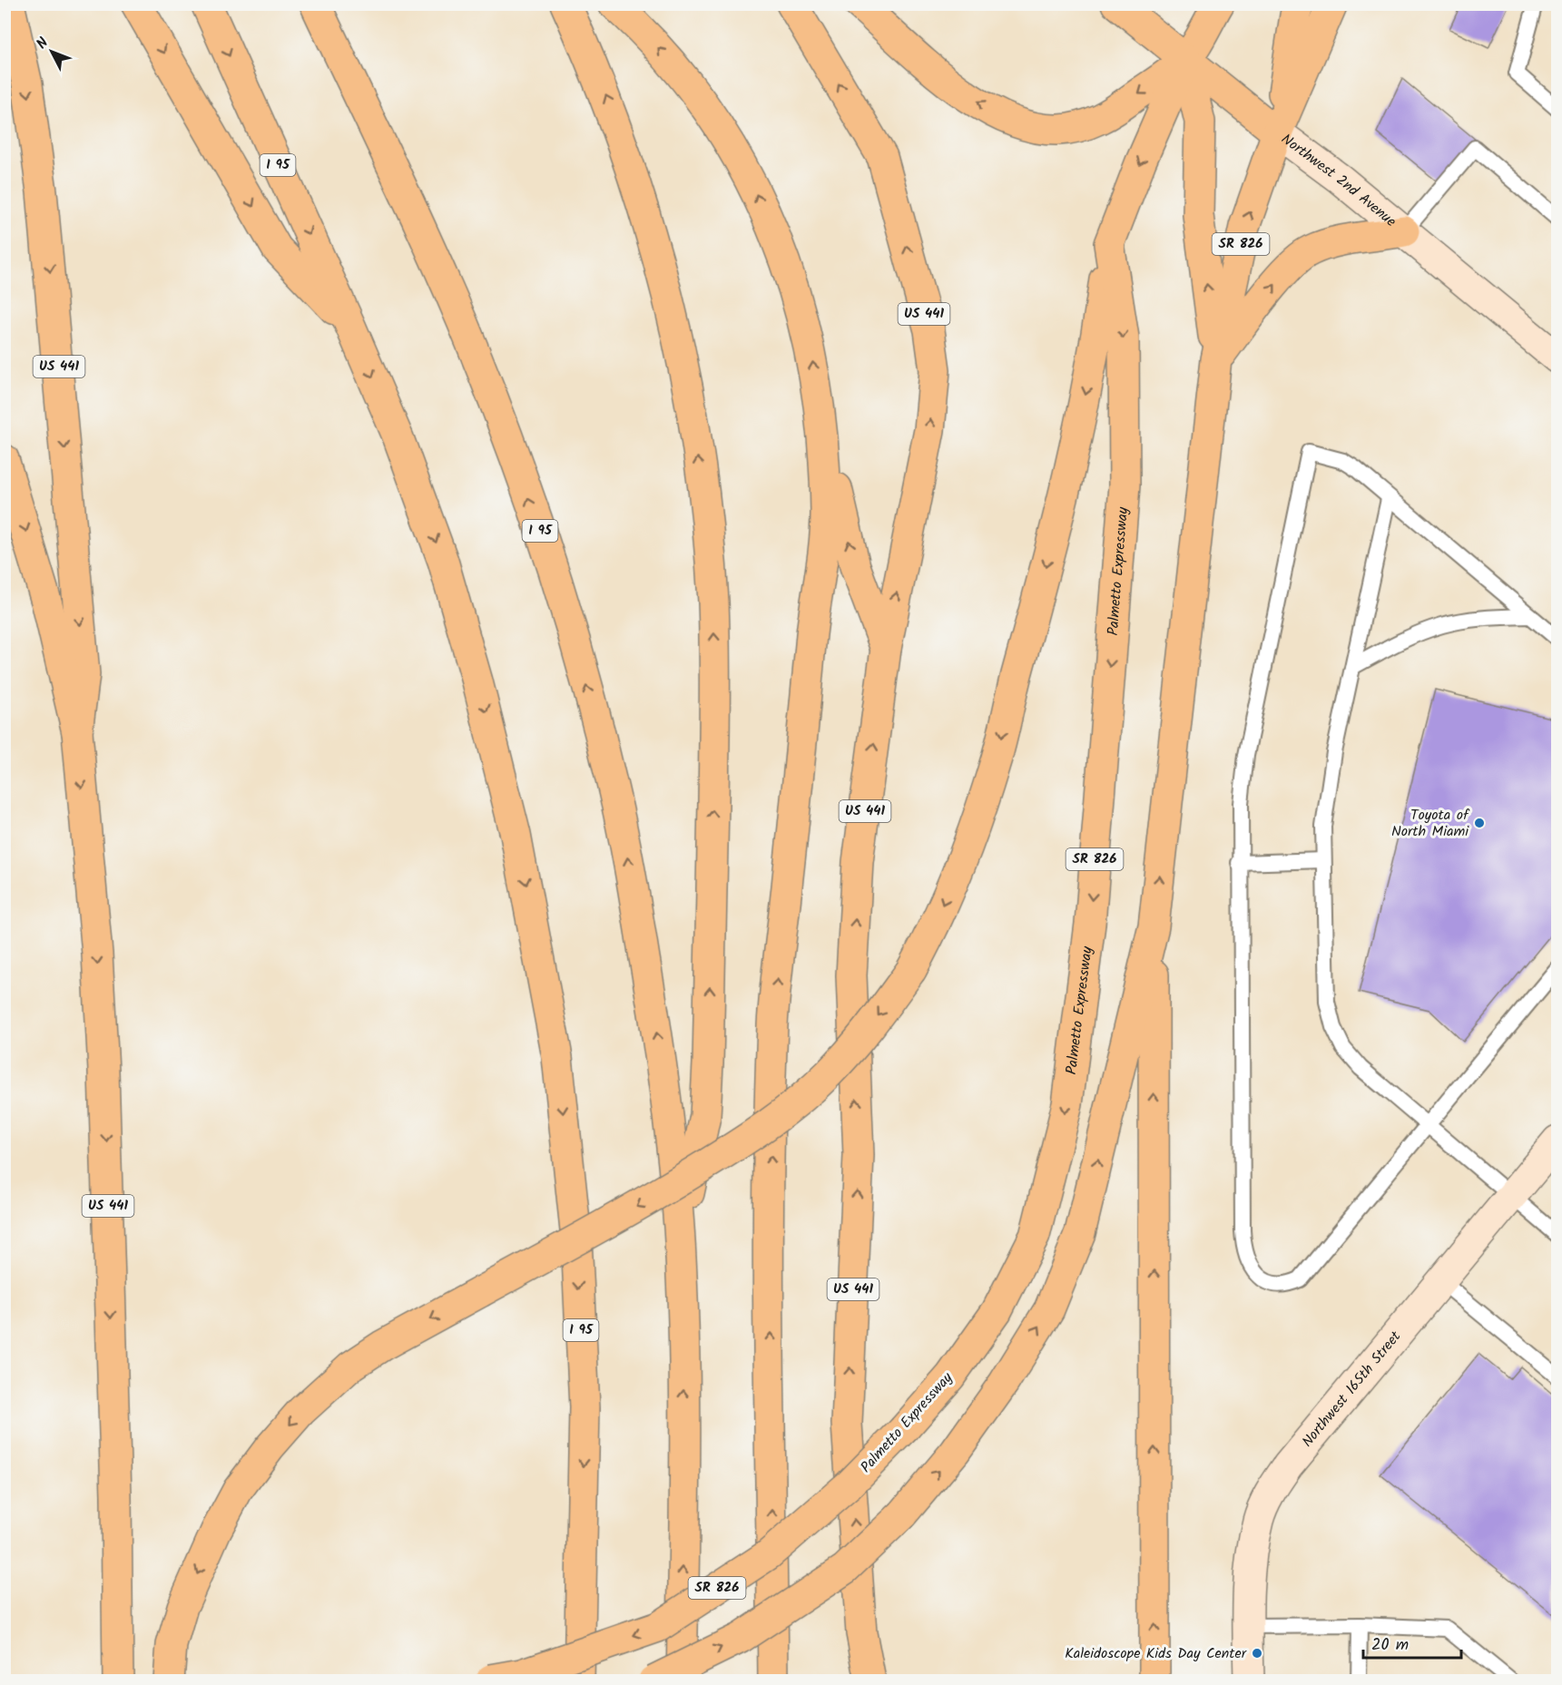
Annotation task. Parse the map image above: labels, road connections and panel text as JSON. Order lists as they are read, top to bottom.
{
  "streets": {
    "main road": [
      "I 95",
      "Northwest 2nd Avenue",
      "SR 826",
      "US 441",
      "Palmetto Expressway"
    ],
    "street": ["Northwest 165th Street"]
  },
  "crossings": [
    ["Northwest 2nd Avenue", "SR 826"],
    ["Northwest 2nd Avenue", "Palmetto Expressway"],
    ["SR 826", "Palmetto Expressway"]
  ],
  "places": ["Toyota of North Miami", "Kaleidoscope Kids Day Center"],
  "scale_bar": "20 m",
  "north": "top left"
}
